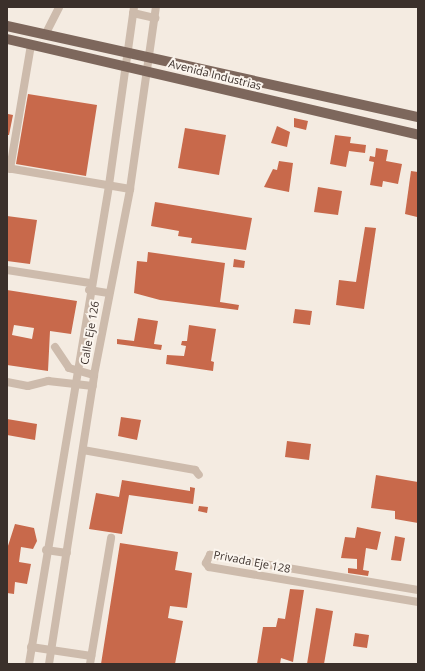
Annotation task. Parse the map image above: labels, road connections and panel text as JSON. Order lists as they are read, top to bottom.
{
  "streets": {
    "main road": ["Avenida Industrias"],
    "street": ["Calle Eje 126", "Privada Eje 128"]
  },
  "crossings": [
    ["Avenida Industrias", "Calle Eje 126"]
  ]
}
